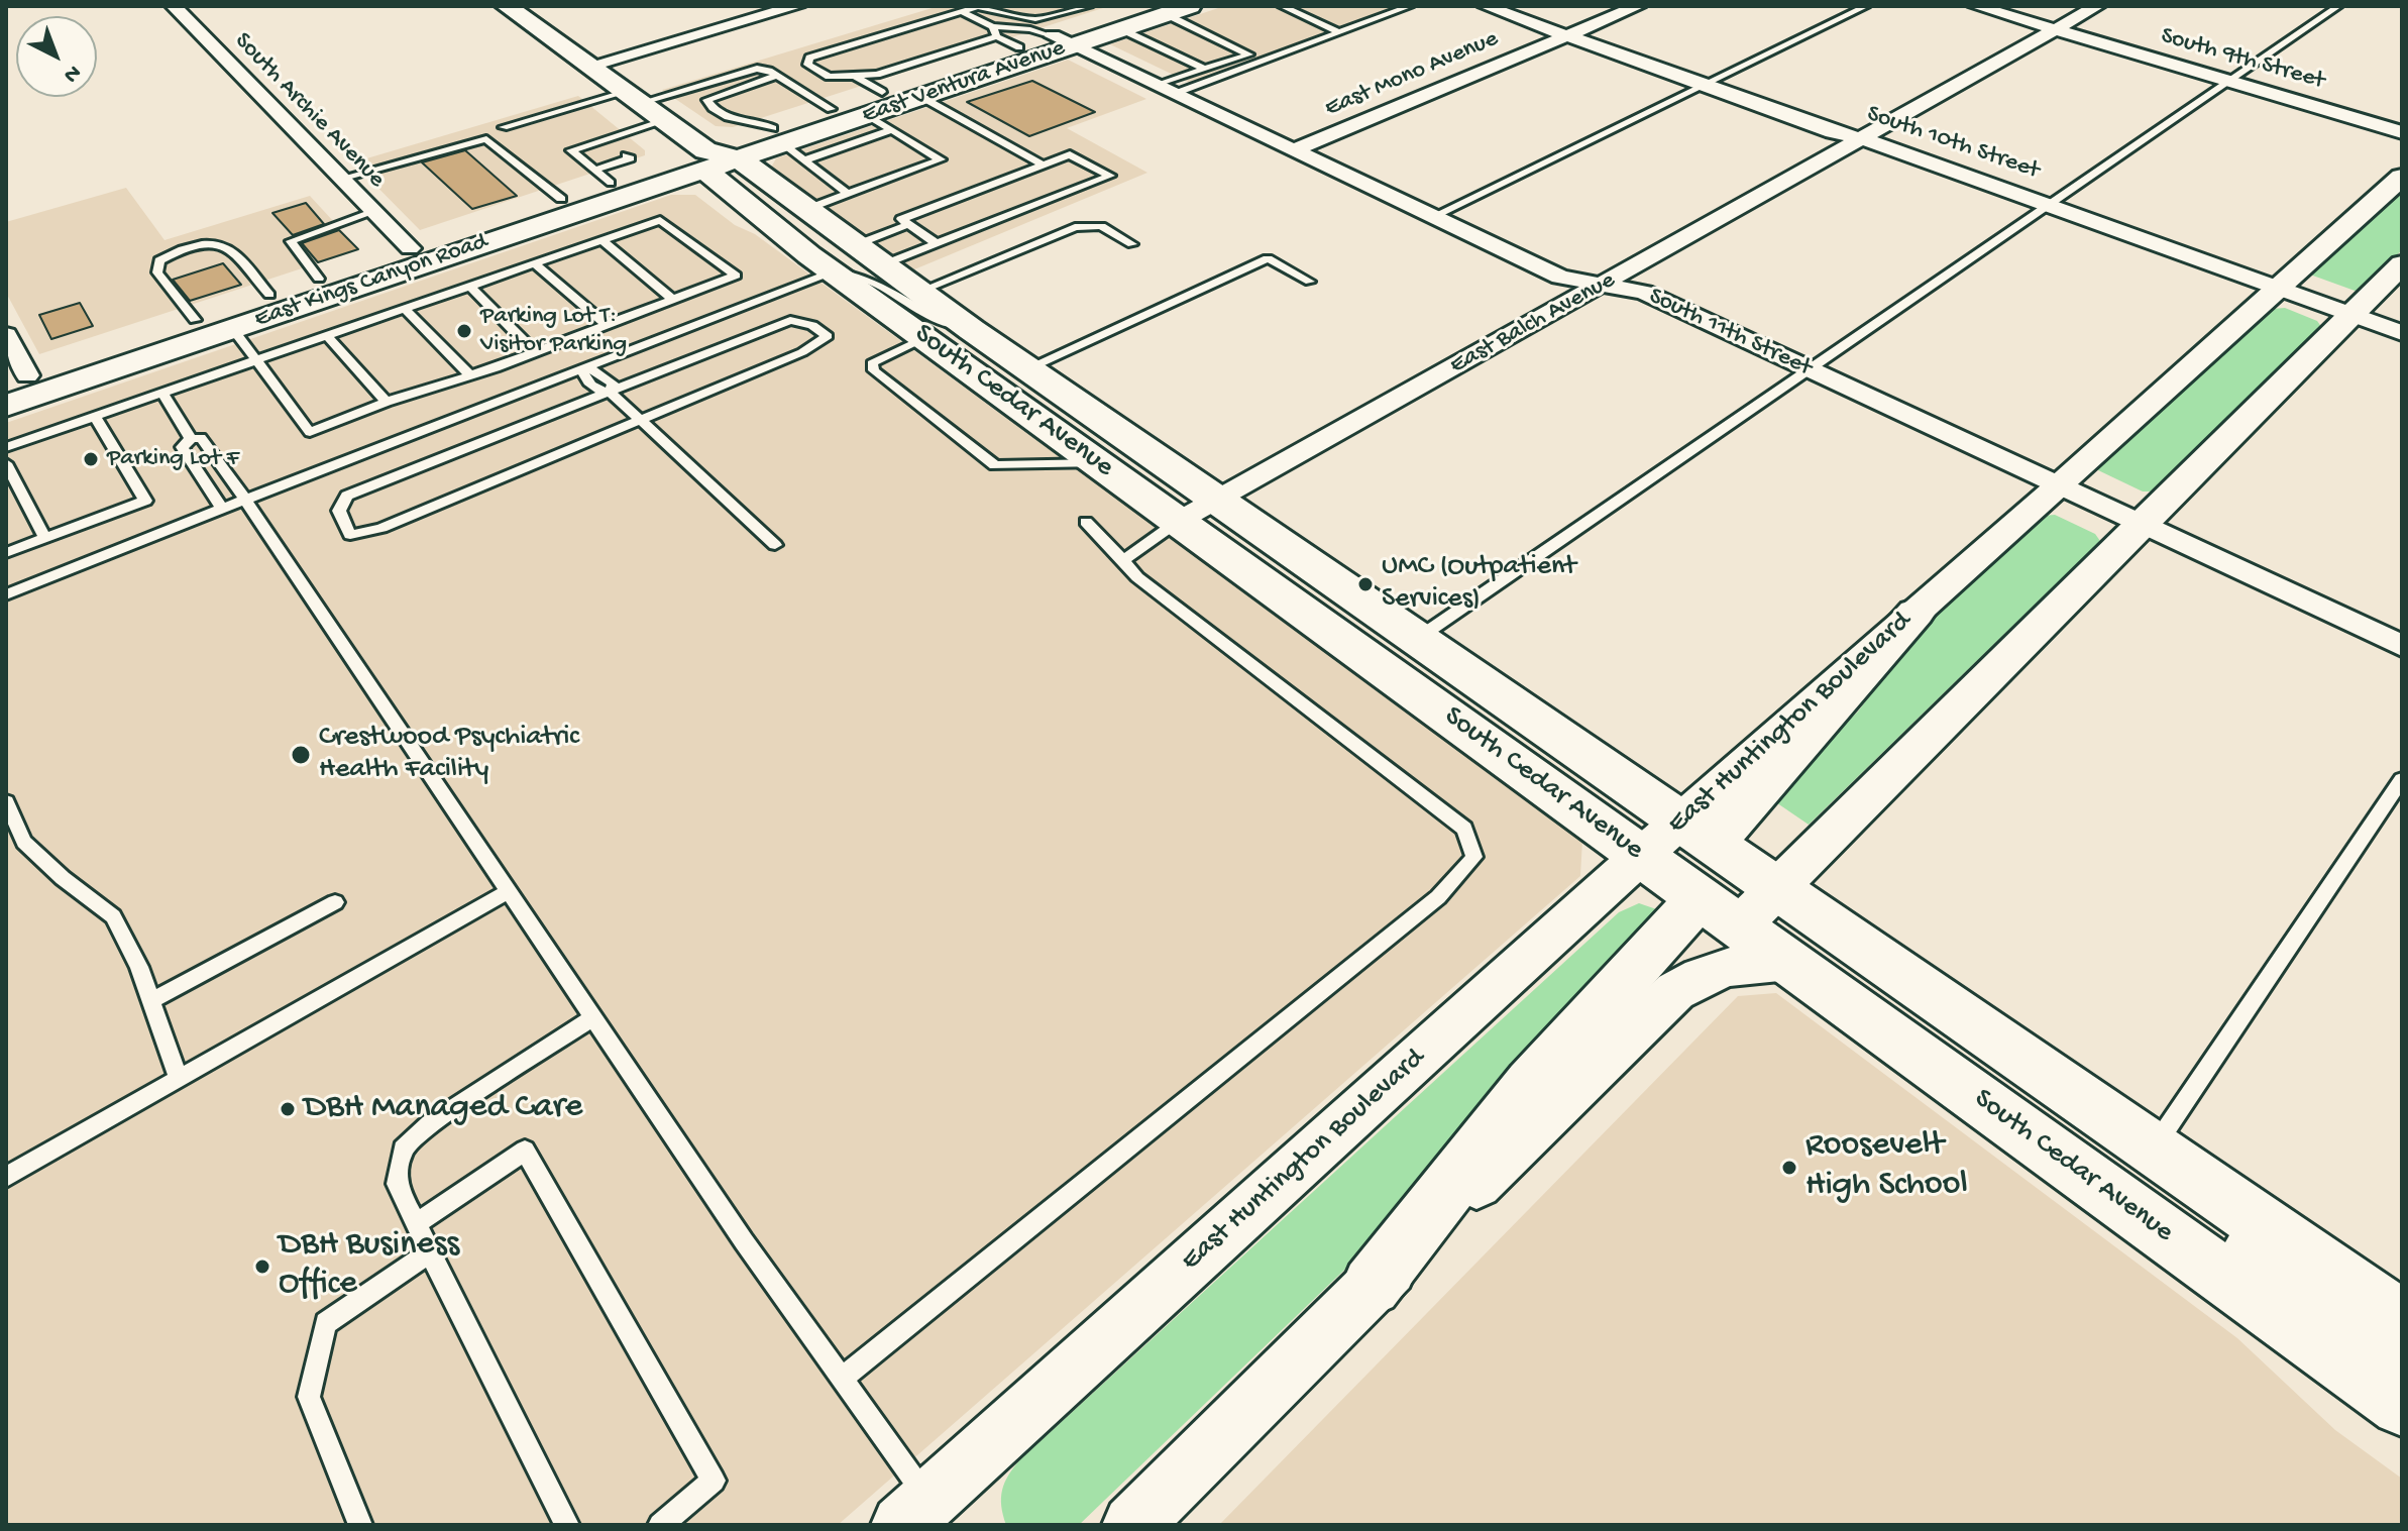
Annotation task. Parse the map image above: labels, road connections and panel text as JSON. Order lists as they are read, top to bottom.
{
  "streets": {
    "main road": ["East Ventura Avenue", "East Kings Canyon Road", "South Cedar Avenue"],
    "street": [
      "South 9th Street",
      "East Mono Avenue",
      "South Archie Avenue",
      "South 10th Street",
      "East Balch Avenue",
      "South 11th Street",
      "East Huntington Boulevard"
    ]
  },
  "crossings": [
    ["South 9th Street", "East Balch Avenue"],
    ["East Mono Avenue", "South 10th Street"],
    ["East Mono Avenue", "South 11th Street"],
    ["East Ventura Avenue", "East Kings Canyon Road"],
    ["East Ventura Avenue", "South 11th Street"],
    ["East Ventura Avenue", "South Cedar Avenue"],
    ["South Archie Avenue", "East Kings Canyon Road"],
    ["South 10th Street", "East Balch Avenue"],
    ["South 10th Street", "East Huntington Boulevard"],
    ["East Kings Canyon Road", "South Cedar Avenue"],
    ["East Balch Avenue", "South 11th Street"],
    ["East Balch Avenue", "South Cedar Avenue"],
    ["South 11th Street", "East Huntington Boulevard"],
    ["South Cedar Avenue", "East Huntington Boulevard"]
  ],
  "places": [
    "Parking Lot T: Visitor Parking",
    "Parking Lot F",
    "UMC (Outpatient Services)",
    "Crestwood Psychiatric Health Facility",
    "DBH Managed Care",
    "Roosevelt High School",
    "DBH Business Office"
  ],
  "north": "bottom right"
}
